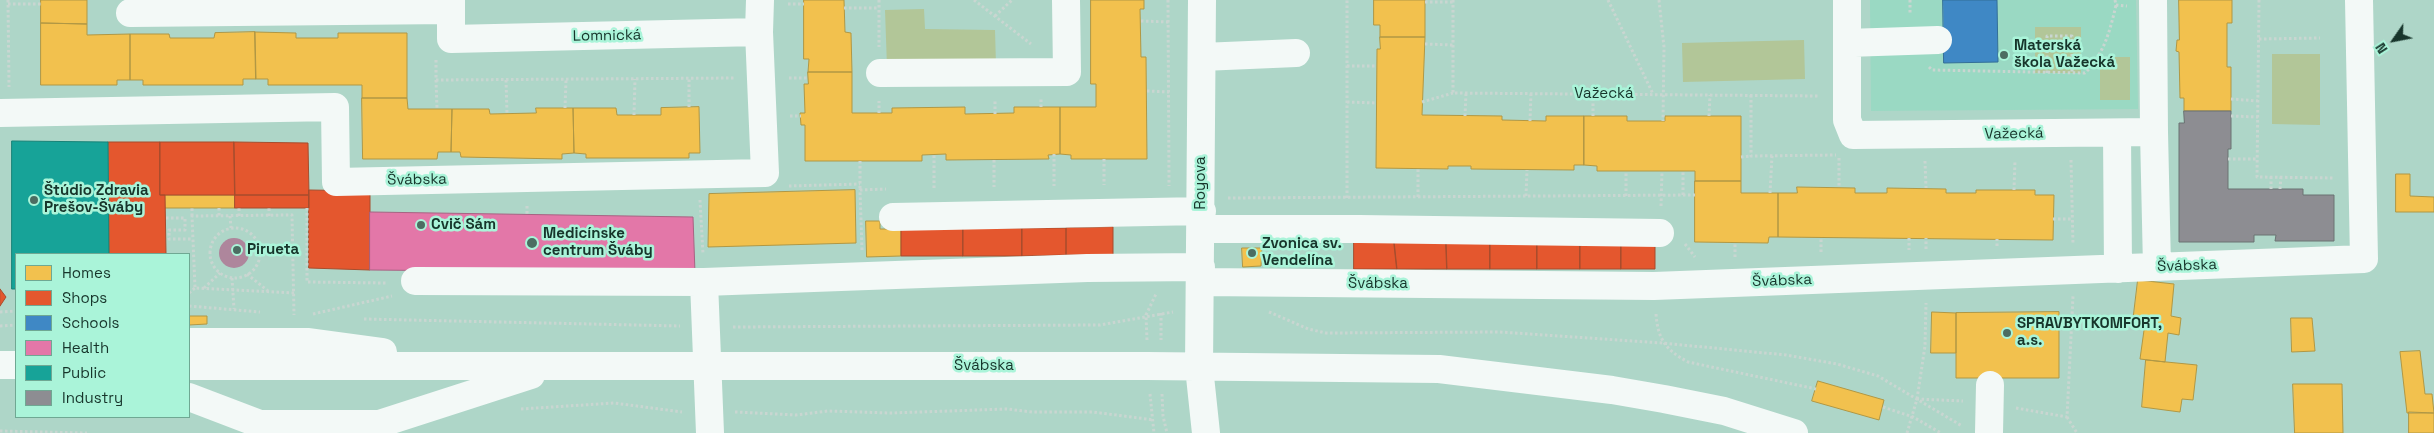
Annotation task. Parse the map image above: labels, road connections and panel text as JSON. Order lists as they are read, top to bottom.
{
  "streets": {
    "street": [
      "Lomnická",
      "Važecká",
      "Švábska",
      "Royova"
    ]
  },
  "crossings": [
    ["Lomnická", "Švábska"],
    ["Švábska", "Royova"]
  ],
  "places": [
    "Materská škola Važecká",
    "Štúdio Zdravia Prešov-Šváby",
    "Cvič Sám",
    "Medicínske centrum Šváby",
    "Pirueta",
    "Zvonica sv. Vendelína",
    "SPRAVBYTKOMFORT, a.s."
  ],
  "legend": [
    "Homes",
    "Shops",
    "Schools",
    "Health",
    "Public",
    "Industry"
  ],
  "north": "bottom left"
}
